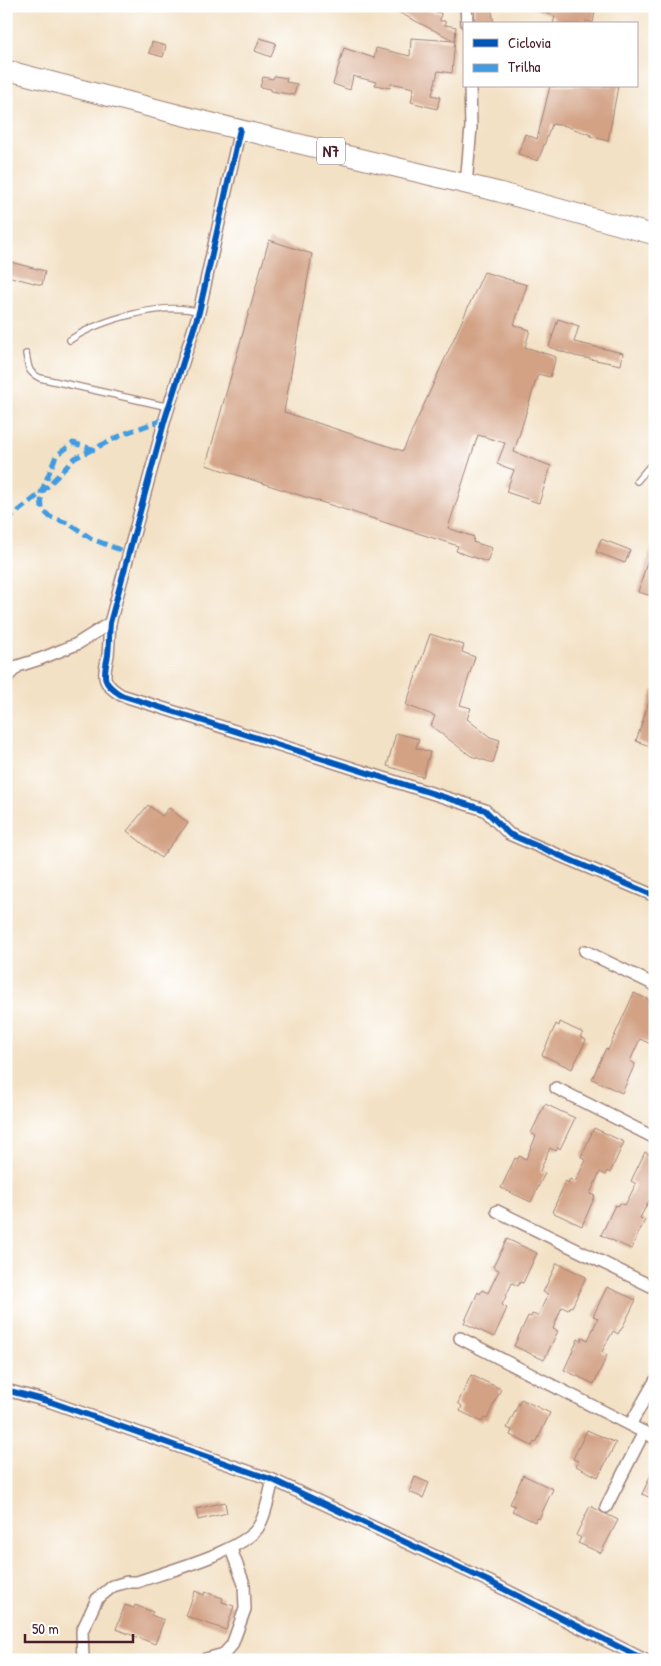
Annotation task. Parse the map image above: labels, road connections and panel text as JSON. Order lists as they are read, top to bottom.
{
  "streets": {
    "highway": ["N7"]
  },
  "legend": ["Ciclovia", "Trilha"],
  "scale_bar": "50 m"
}
